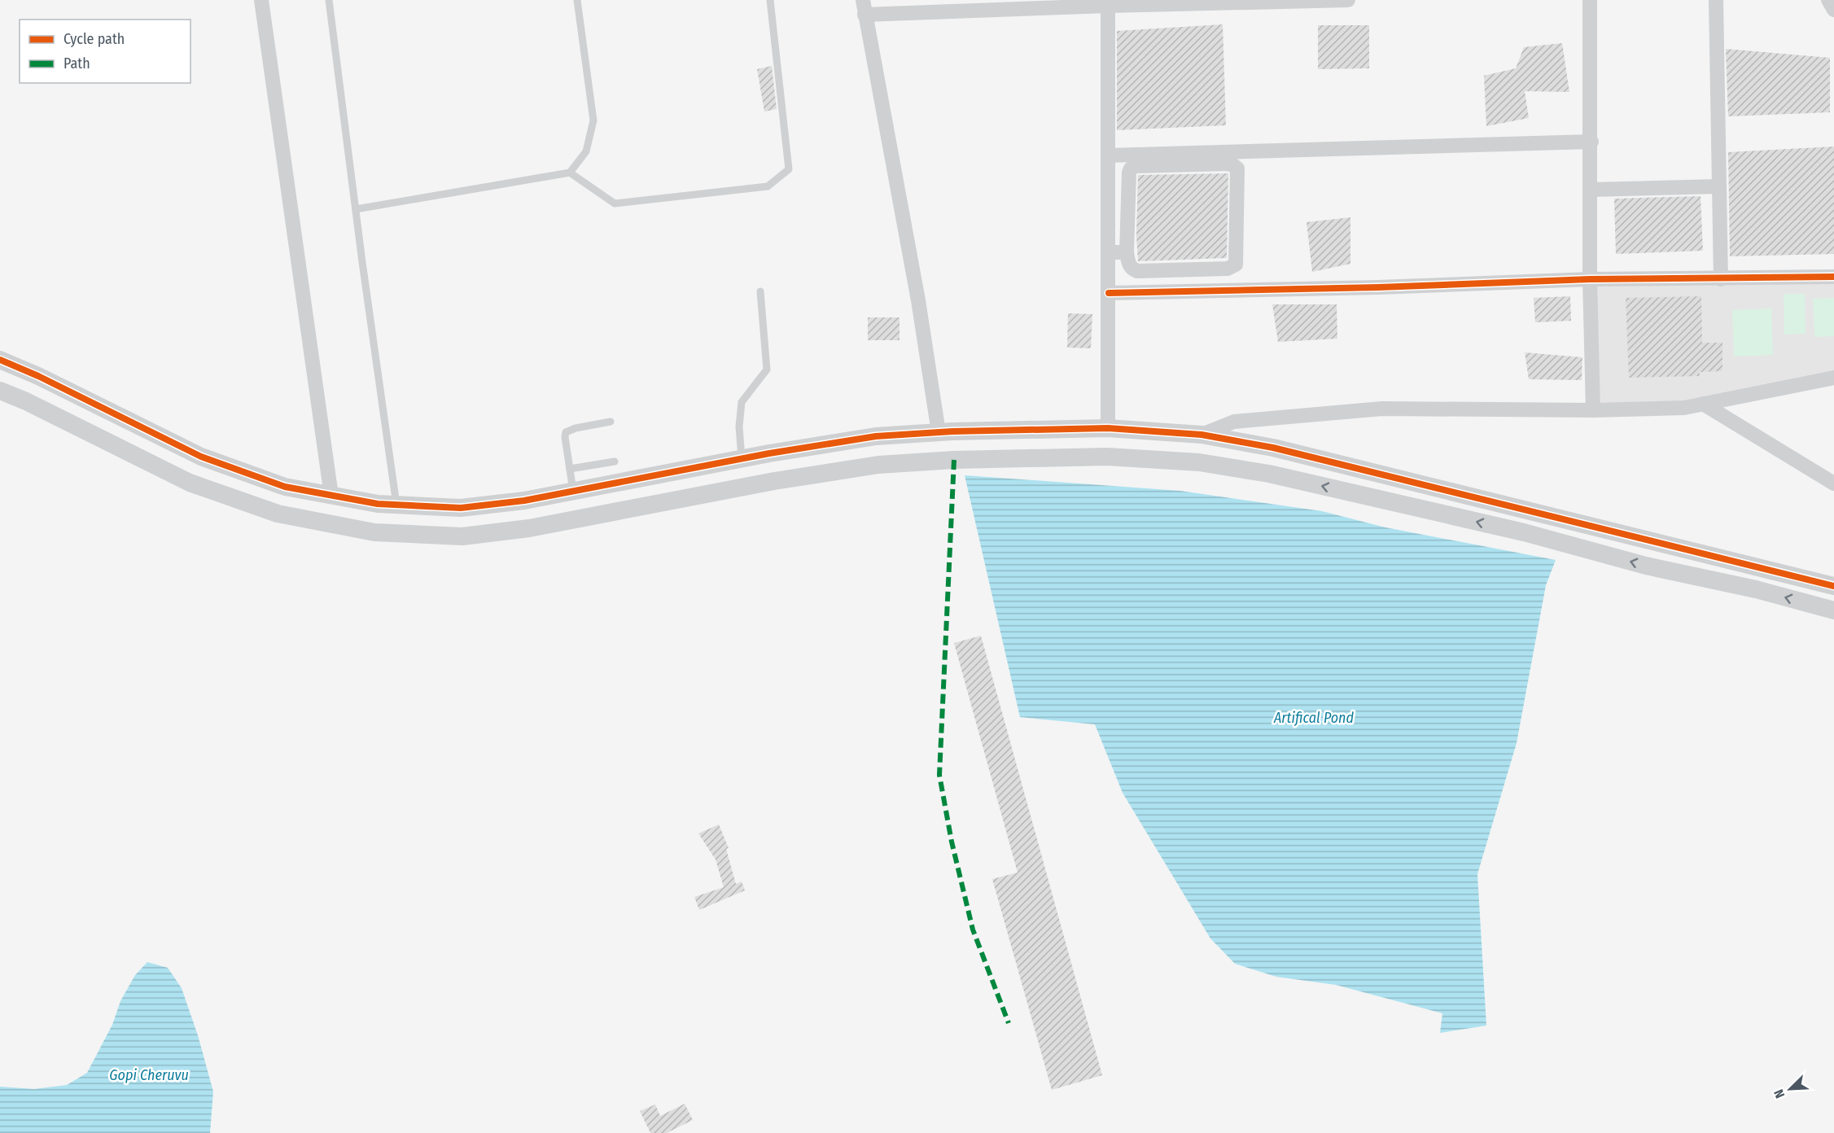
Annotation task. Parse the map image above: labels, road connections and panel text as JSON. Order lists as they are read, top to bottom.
{
  "water": ["Artifical Pond", "Gopi Cheruvu"],
  "legend": ["Cycle path", "Path"],
  "north": "bottom left"
}
